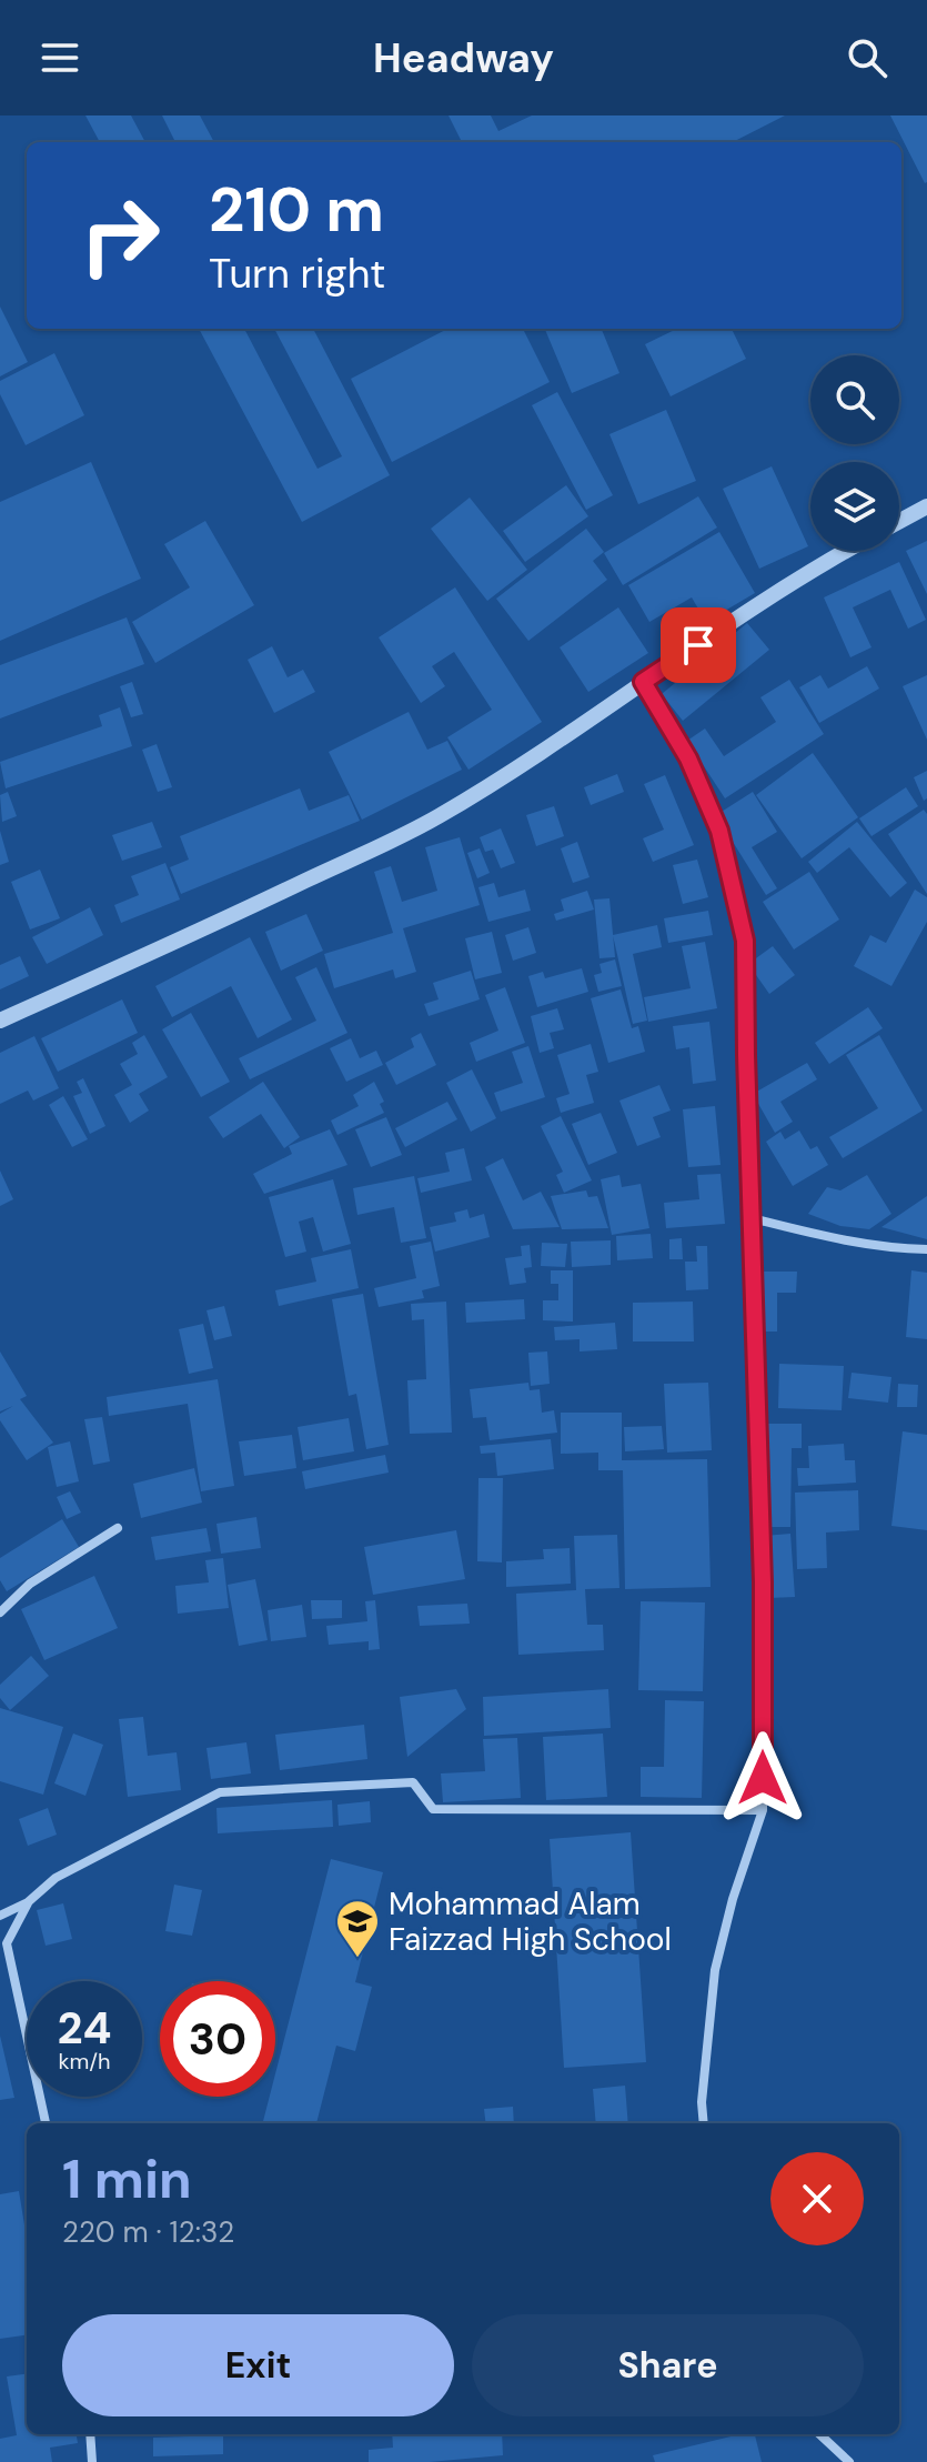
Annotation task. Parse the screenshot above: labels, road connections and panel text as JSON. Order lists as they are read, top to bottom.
{
  "places": {
    "school or university": ["Mohammad Alam Faizzad High School"]
  },
  "page": {
    "header": "Headway",
    "turn": ["210 m", "Turn right"],
    "speed": "24 km/h",
    "limit": "30",
    "heading": ["1 min", "220 m · 12:32"],
    "buttons": ["Exit", "Share"]
  }
}
